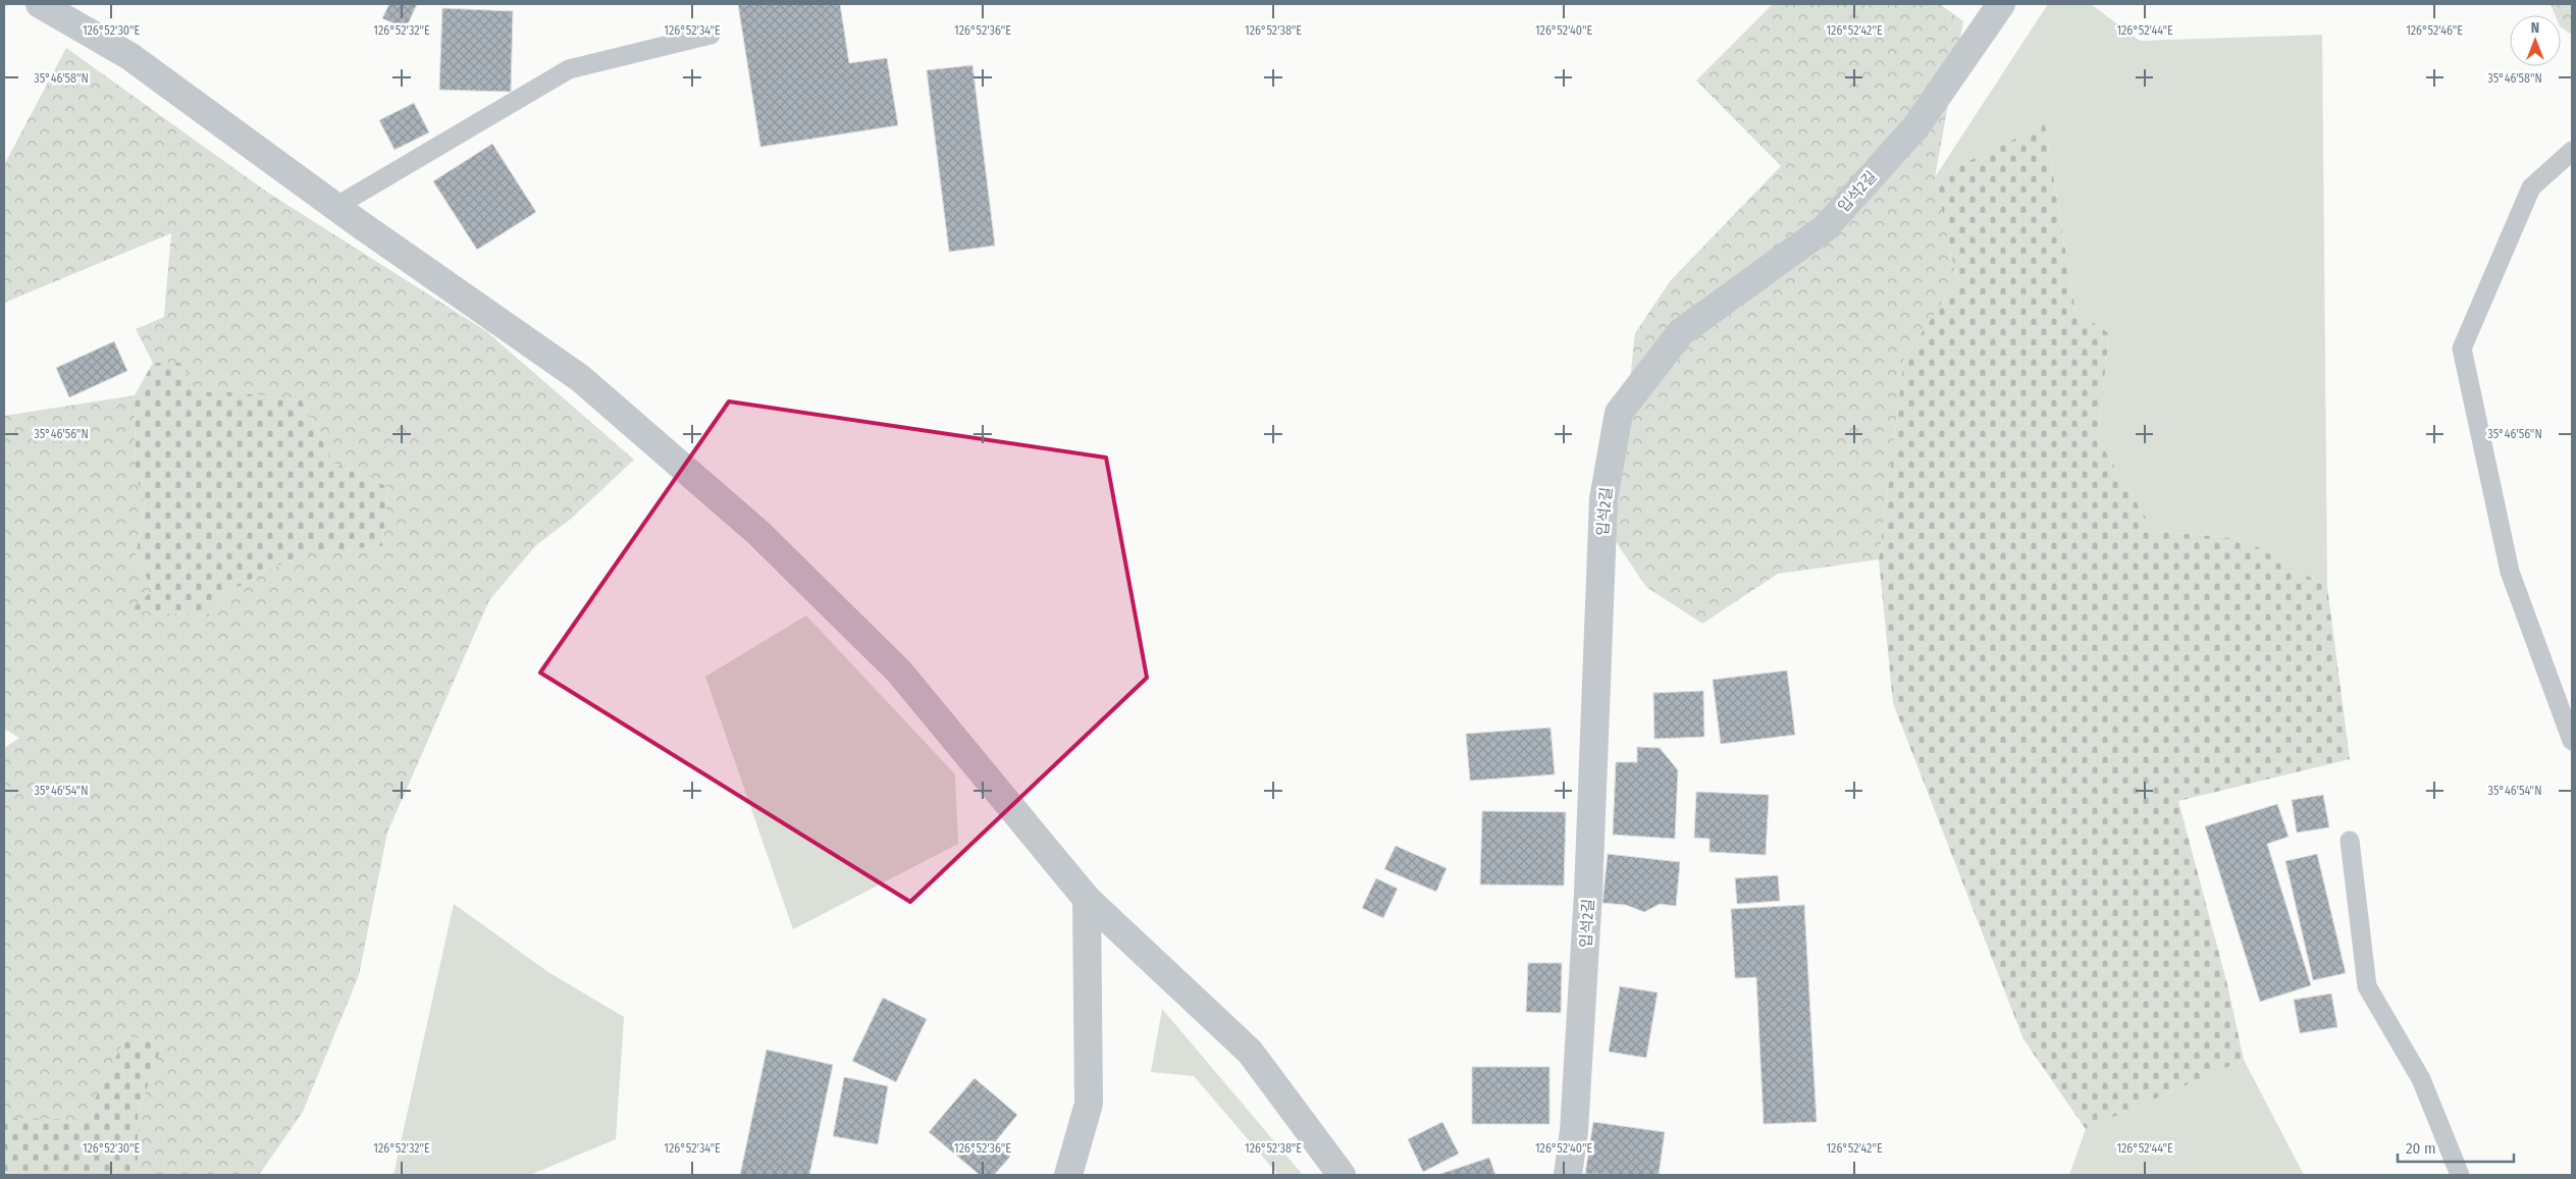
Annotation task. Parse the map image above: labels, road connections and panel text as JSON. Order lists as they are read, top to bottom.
{
  "streets": {
    "street": ["입석2길"]
  },
  "scale_bar": "20 m",
  "north": "top",
  "coordinates": [
    "126°52'30\"E",
    "126°52'32\"E",
    "126°52'34\"E",
    "126°52'36\"E",
    "126°52'38\"E",
    "126°52'40\"E",
    "126°52'42\"E",
    "126°52'44\"E",
    "126°52'46\"E",
    "35°46'58\"N",
    "35°46'56\"N",
    "35°46'54\"N"
  ]
}
